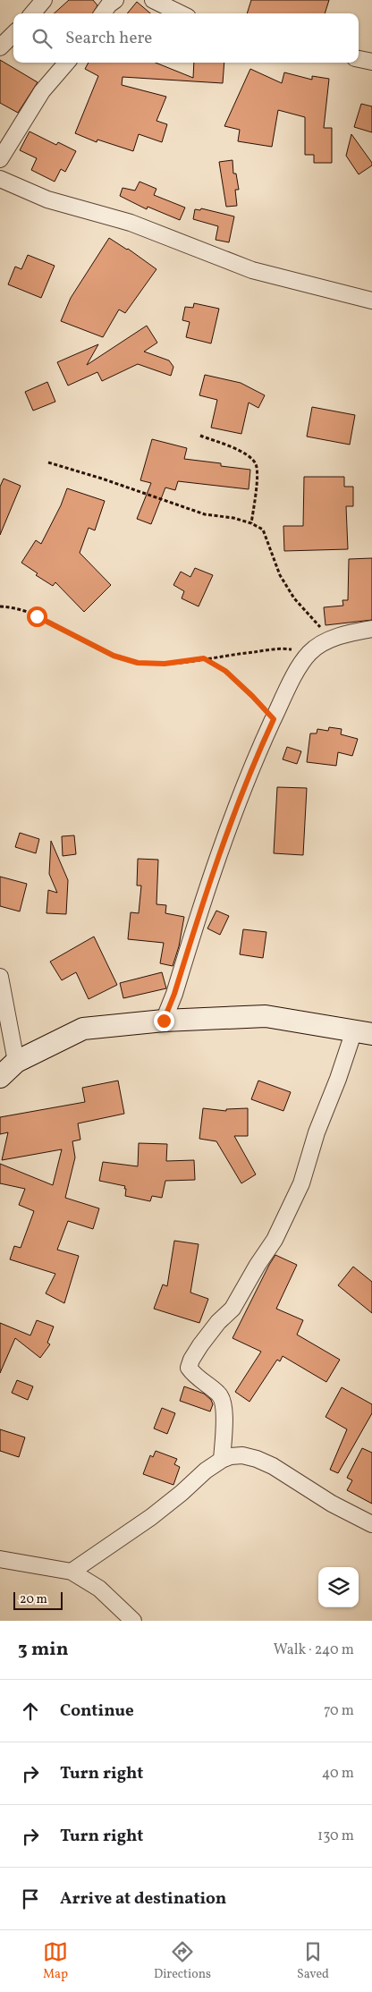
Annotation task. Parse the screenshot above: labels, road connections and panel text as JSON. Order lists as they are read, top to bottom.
{
  "scale_bar": "20 m",
  "page": {
    "search": "Search here",
    "scale": "20 m",
    "heading": ["3 min", "Walk · 240 m"],
    "list": [
      ["Continue", "70 m"],
      ["Turn right", "40 m"],
      ["Turn right", "130 m"],
      "Arrive at destination"
    ],
    "nav": ["Map", "Directions", "Saved"]
  }
}
